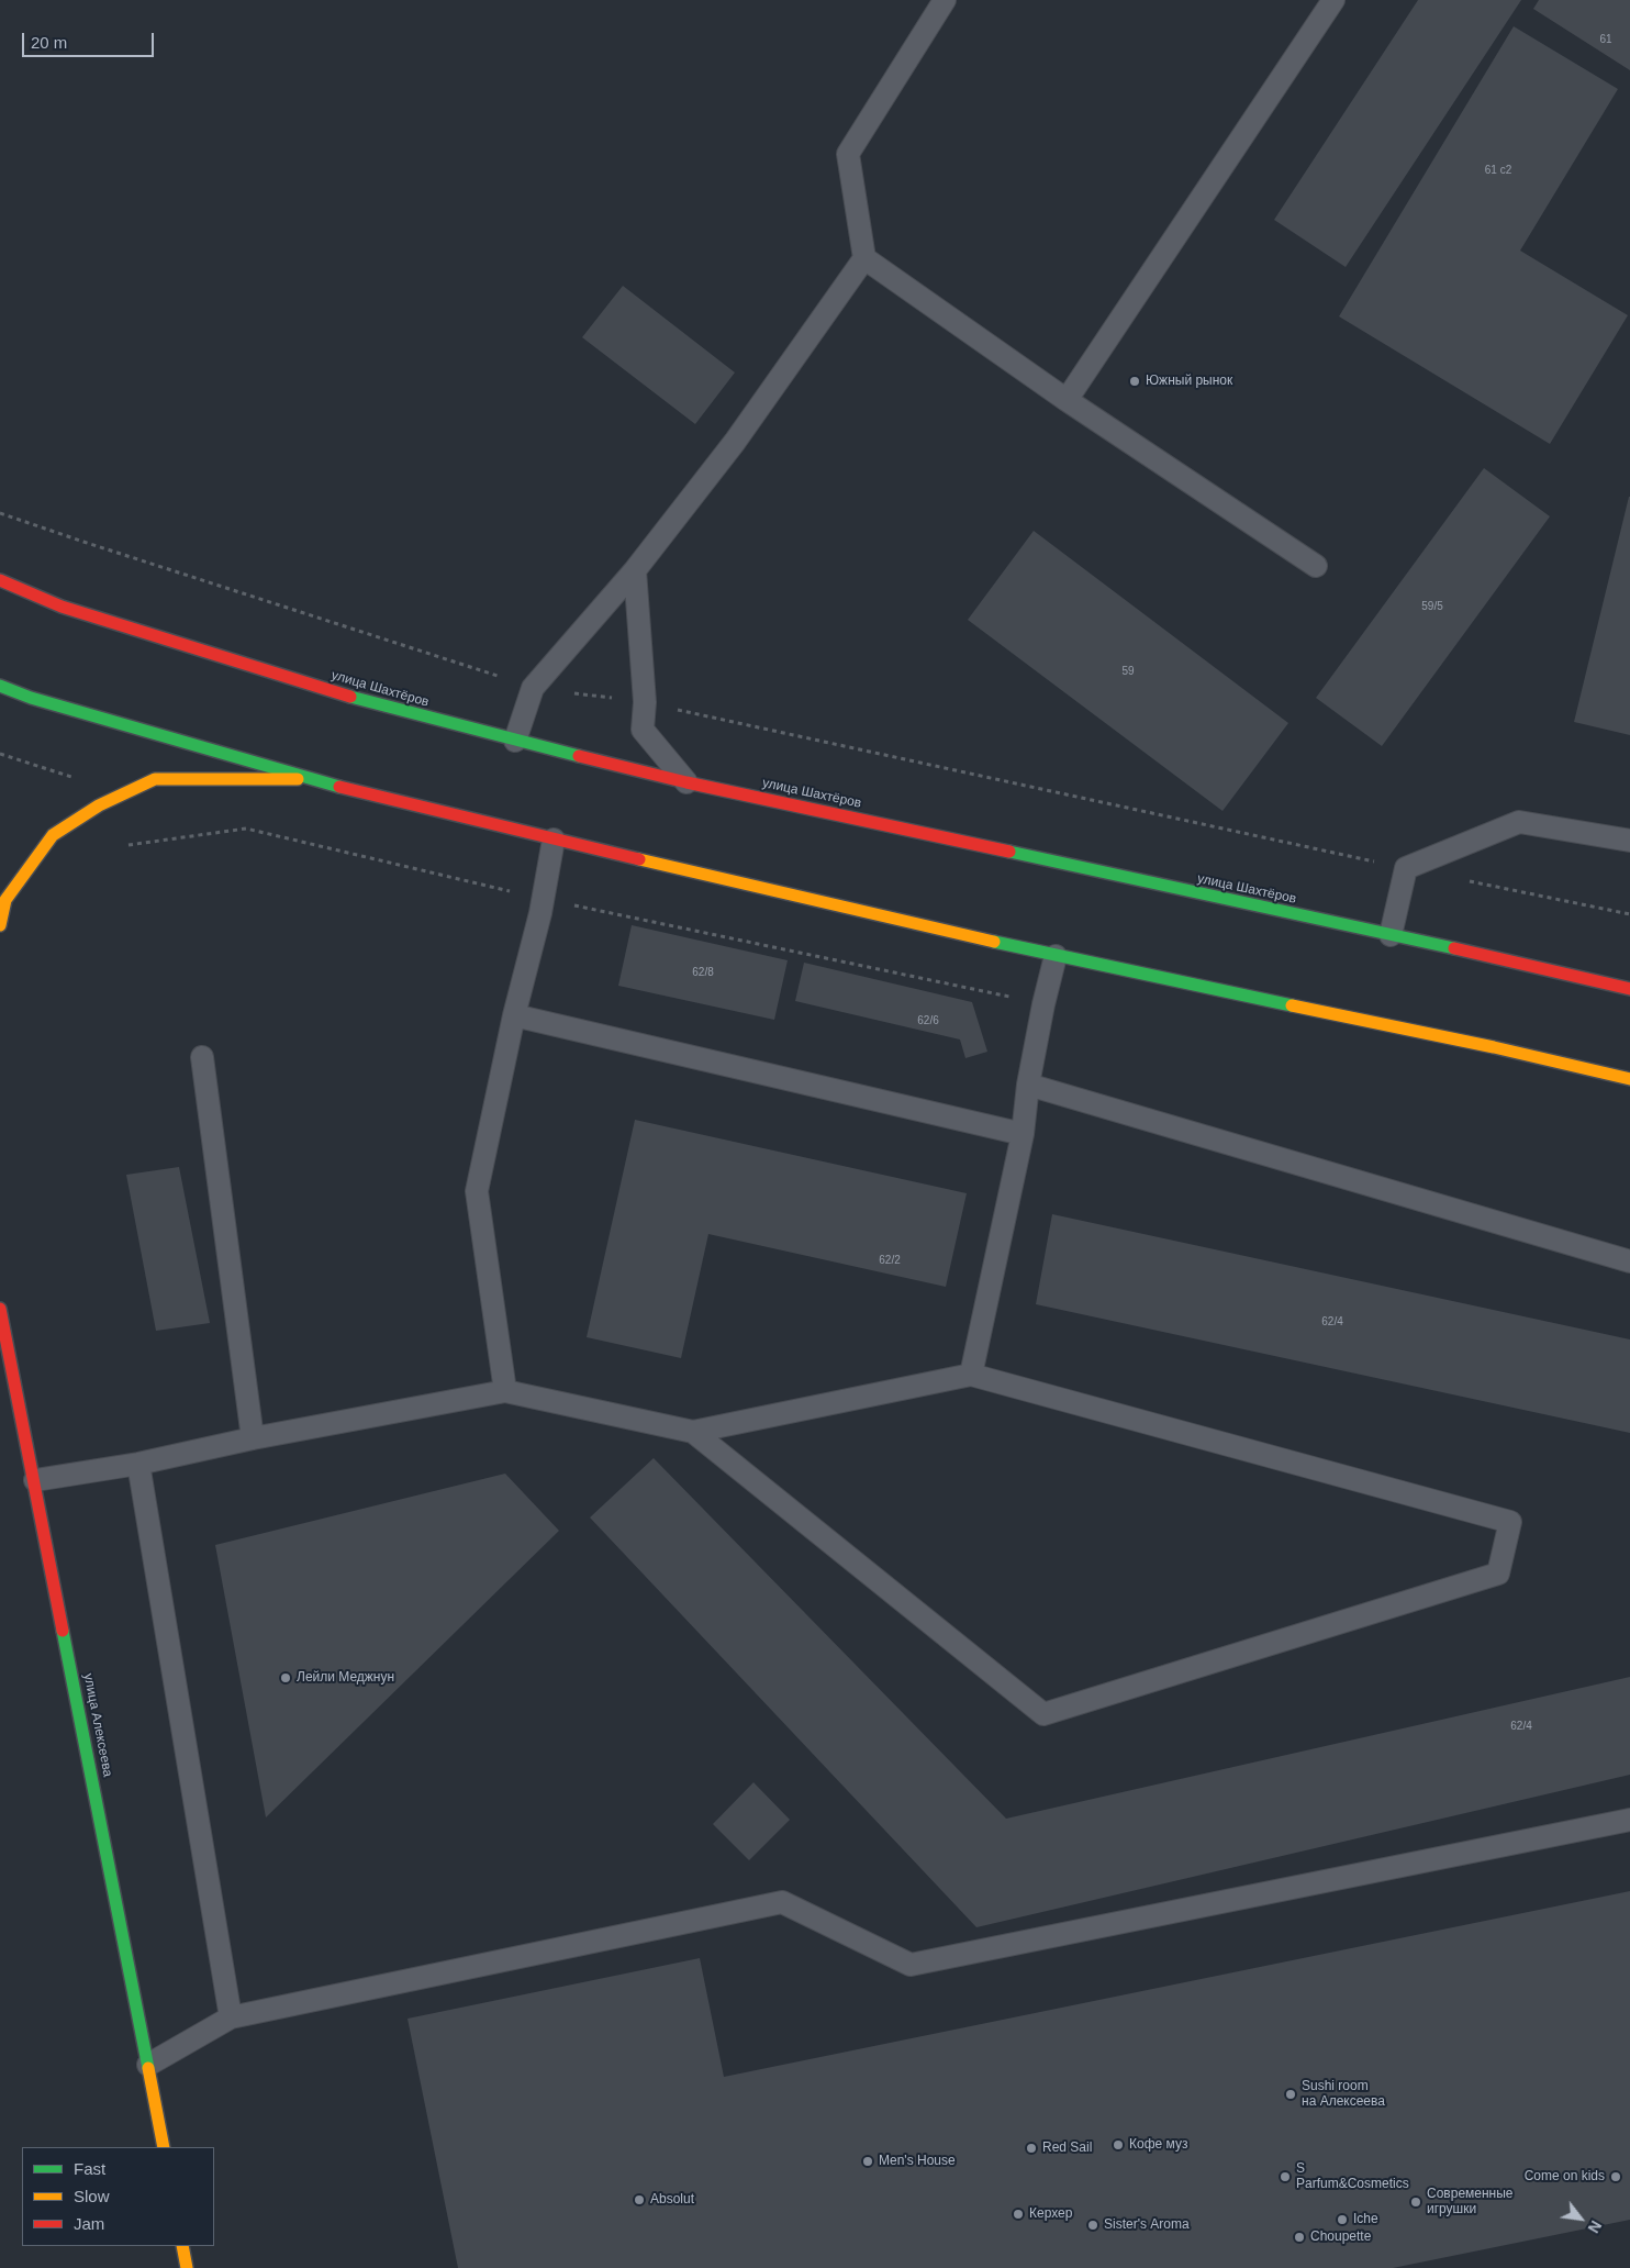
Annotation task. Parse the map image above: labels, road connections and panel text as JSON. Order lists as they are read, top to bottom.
{
  "streets": {
    "main road": ["улица Шахтёров", "улица Алексеева"]
  },
  "places": [
    "Южный рынок",
    "Лейли Меджнун",
    "Sushi room на Алексеева",
    "Кофе муз",
    "Red Sail",
    "Men's House",
    "S Parfum&Cosmetics",
    "Come on kids",
    "Absolut",
    "Современные игрушки",
    "Керхер",
    "Iche",
    "Sister's Aroma",
    "Choupette"
  ],
  "house_numbers": [
    "61",
    "61 с2",
    "59/5",
    "59",
    "62/8",
    "62/6",
    "62/2",
    "62/4",
    "62/4"
  ],
  "legend": ["Fast", "Slow", "Jam"],
  "scale_bar": "20 m",
  "north": "bottom right"
}
